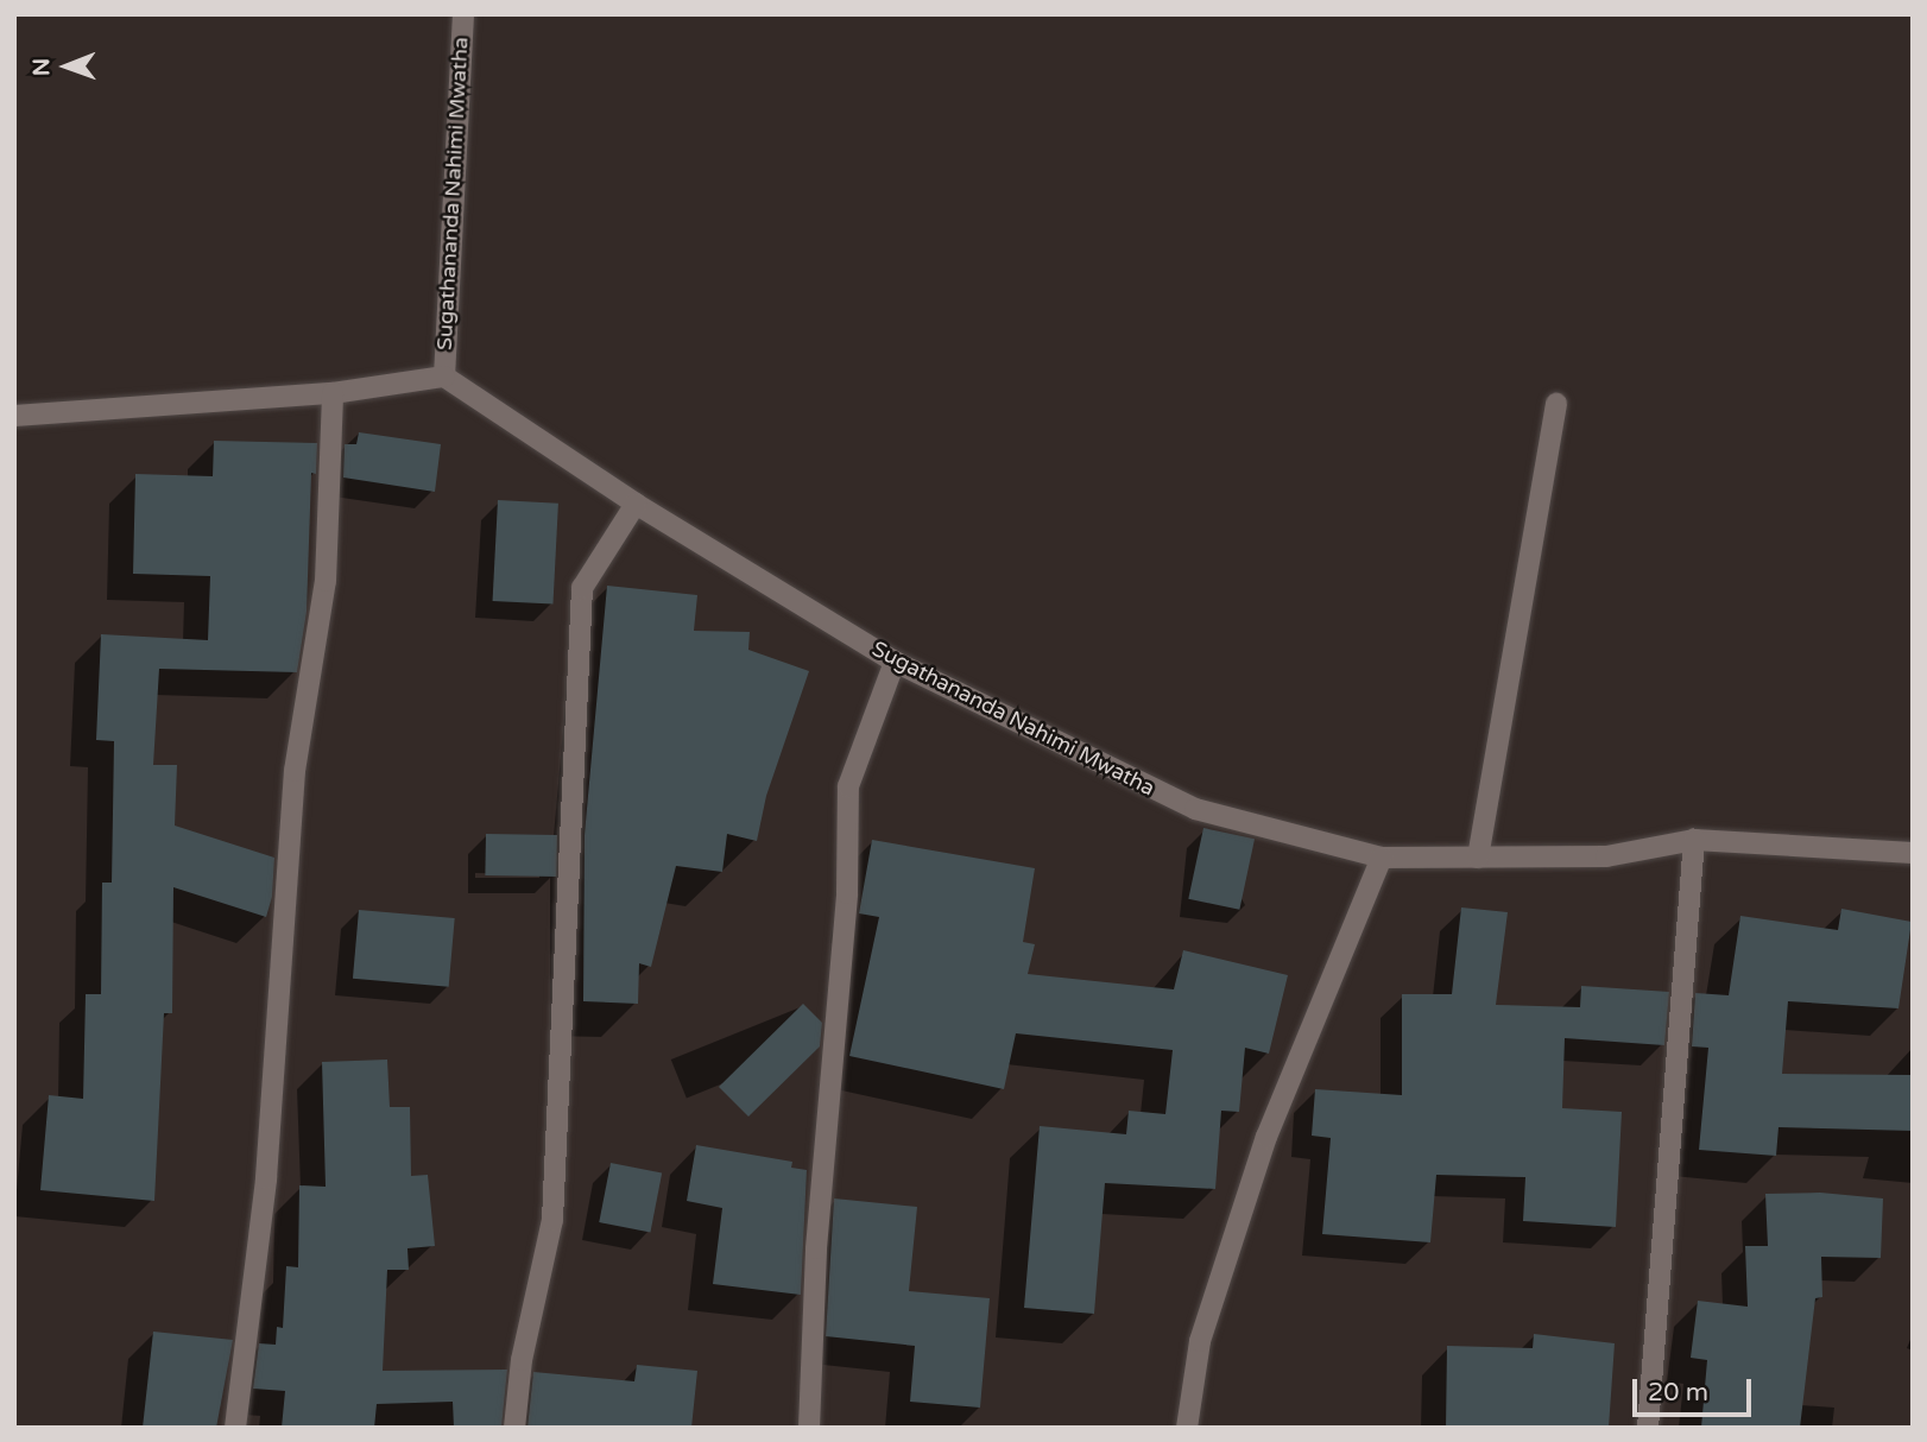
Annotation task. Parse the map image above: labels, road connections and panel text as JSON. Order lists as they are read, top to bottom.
{
  "streets": {
    "street": ["Sugathananda Nahimi Mwatha"]
  },
  "scale_bar": "20 m",
  "north": "left"
}
